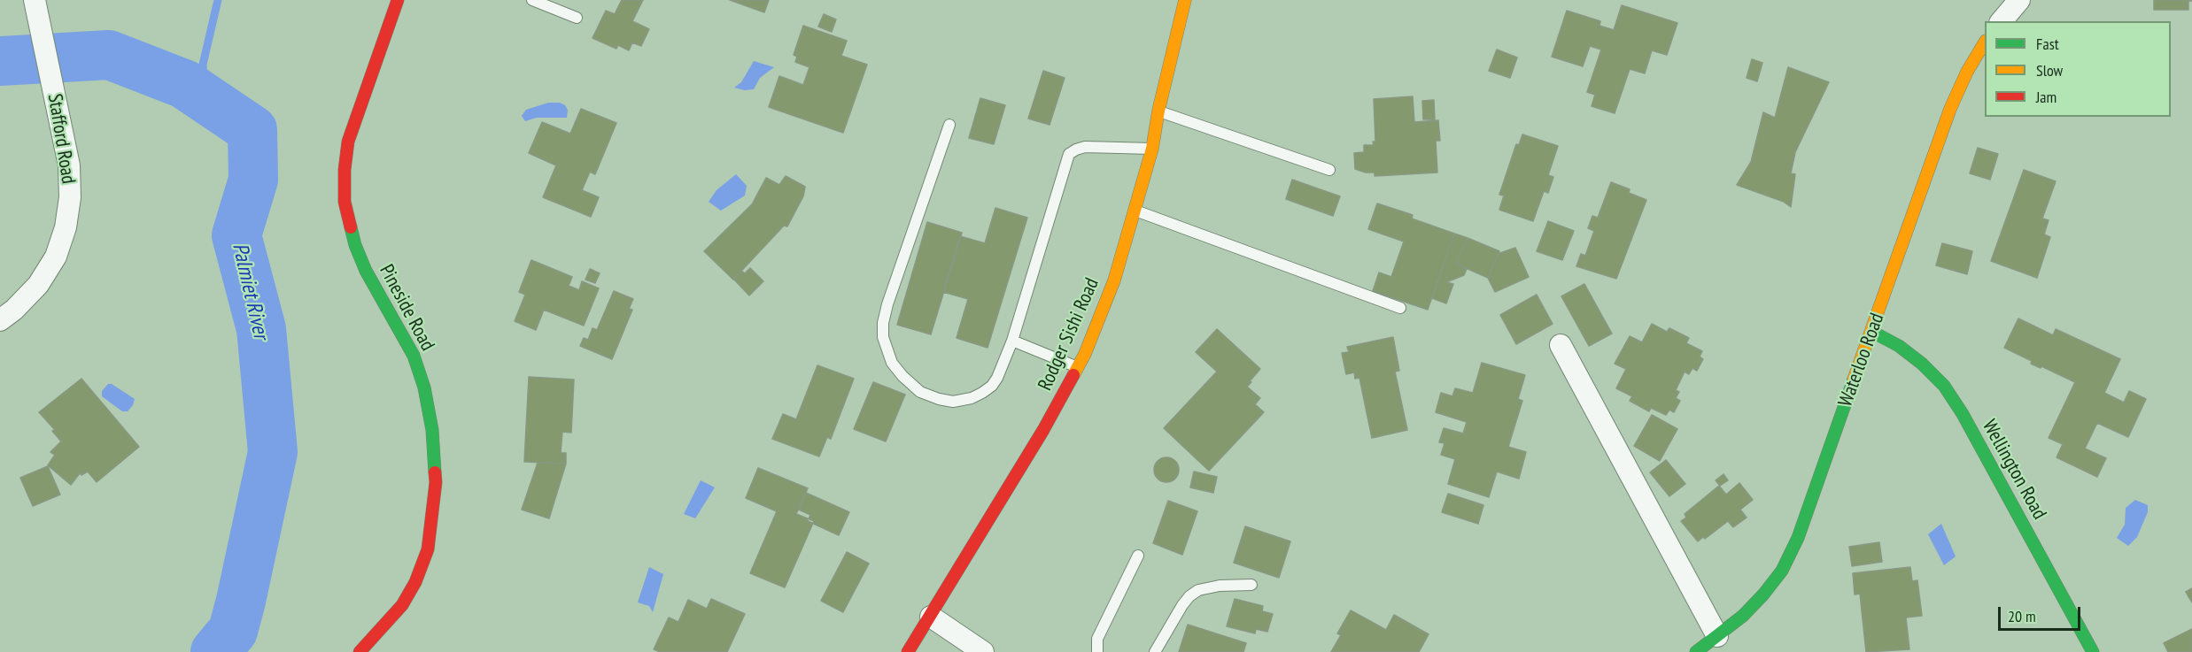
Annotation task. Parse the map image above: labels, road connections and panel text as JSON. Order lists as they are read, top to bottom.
{
  "streets": {
    "street": [
      "Stafford Road",
      "Pineside Road",
      "Rodger Sishi Road",
      "Waterloo Road",
      "Wellington Road"
    ]
  },
  "crossings": [
    ["Waterloo Road", "Wellington Road"]
  ],
  "water": ["Palmiet River"],
  "legend": ["Fast", "Slow", "Jam"],
  "scale_bar": "20 m"
}
